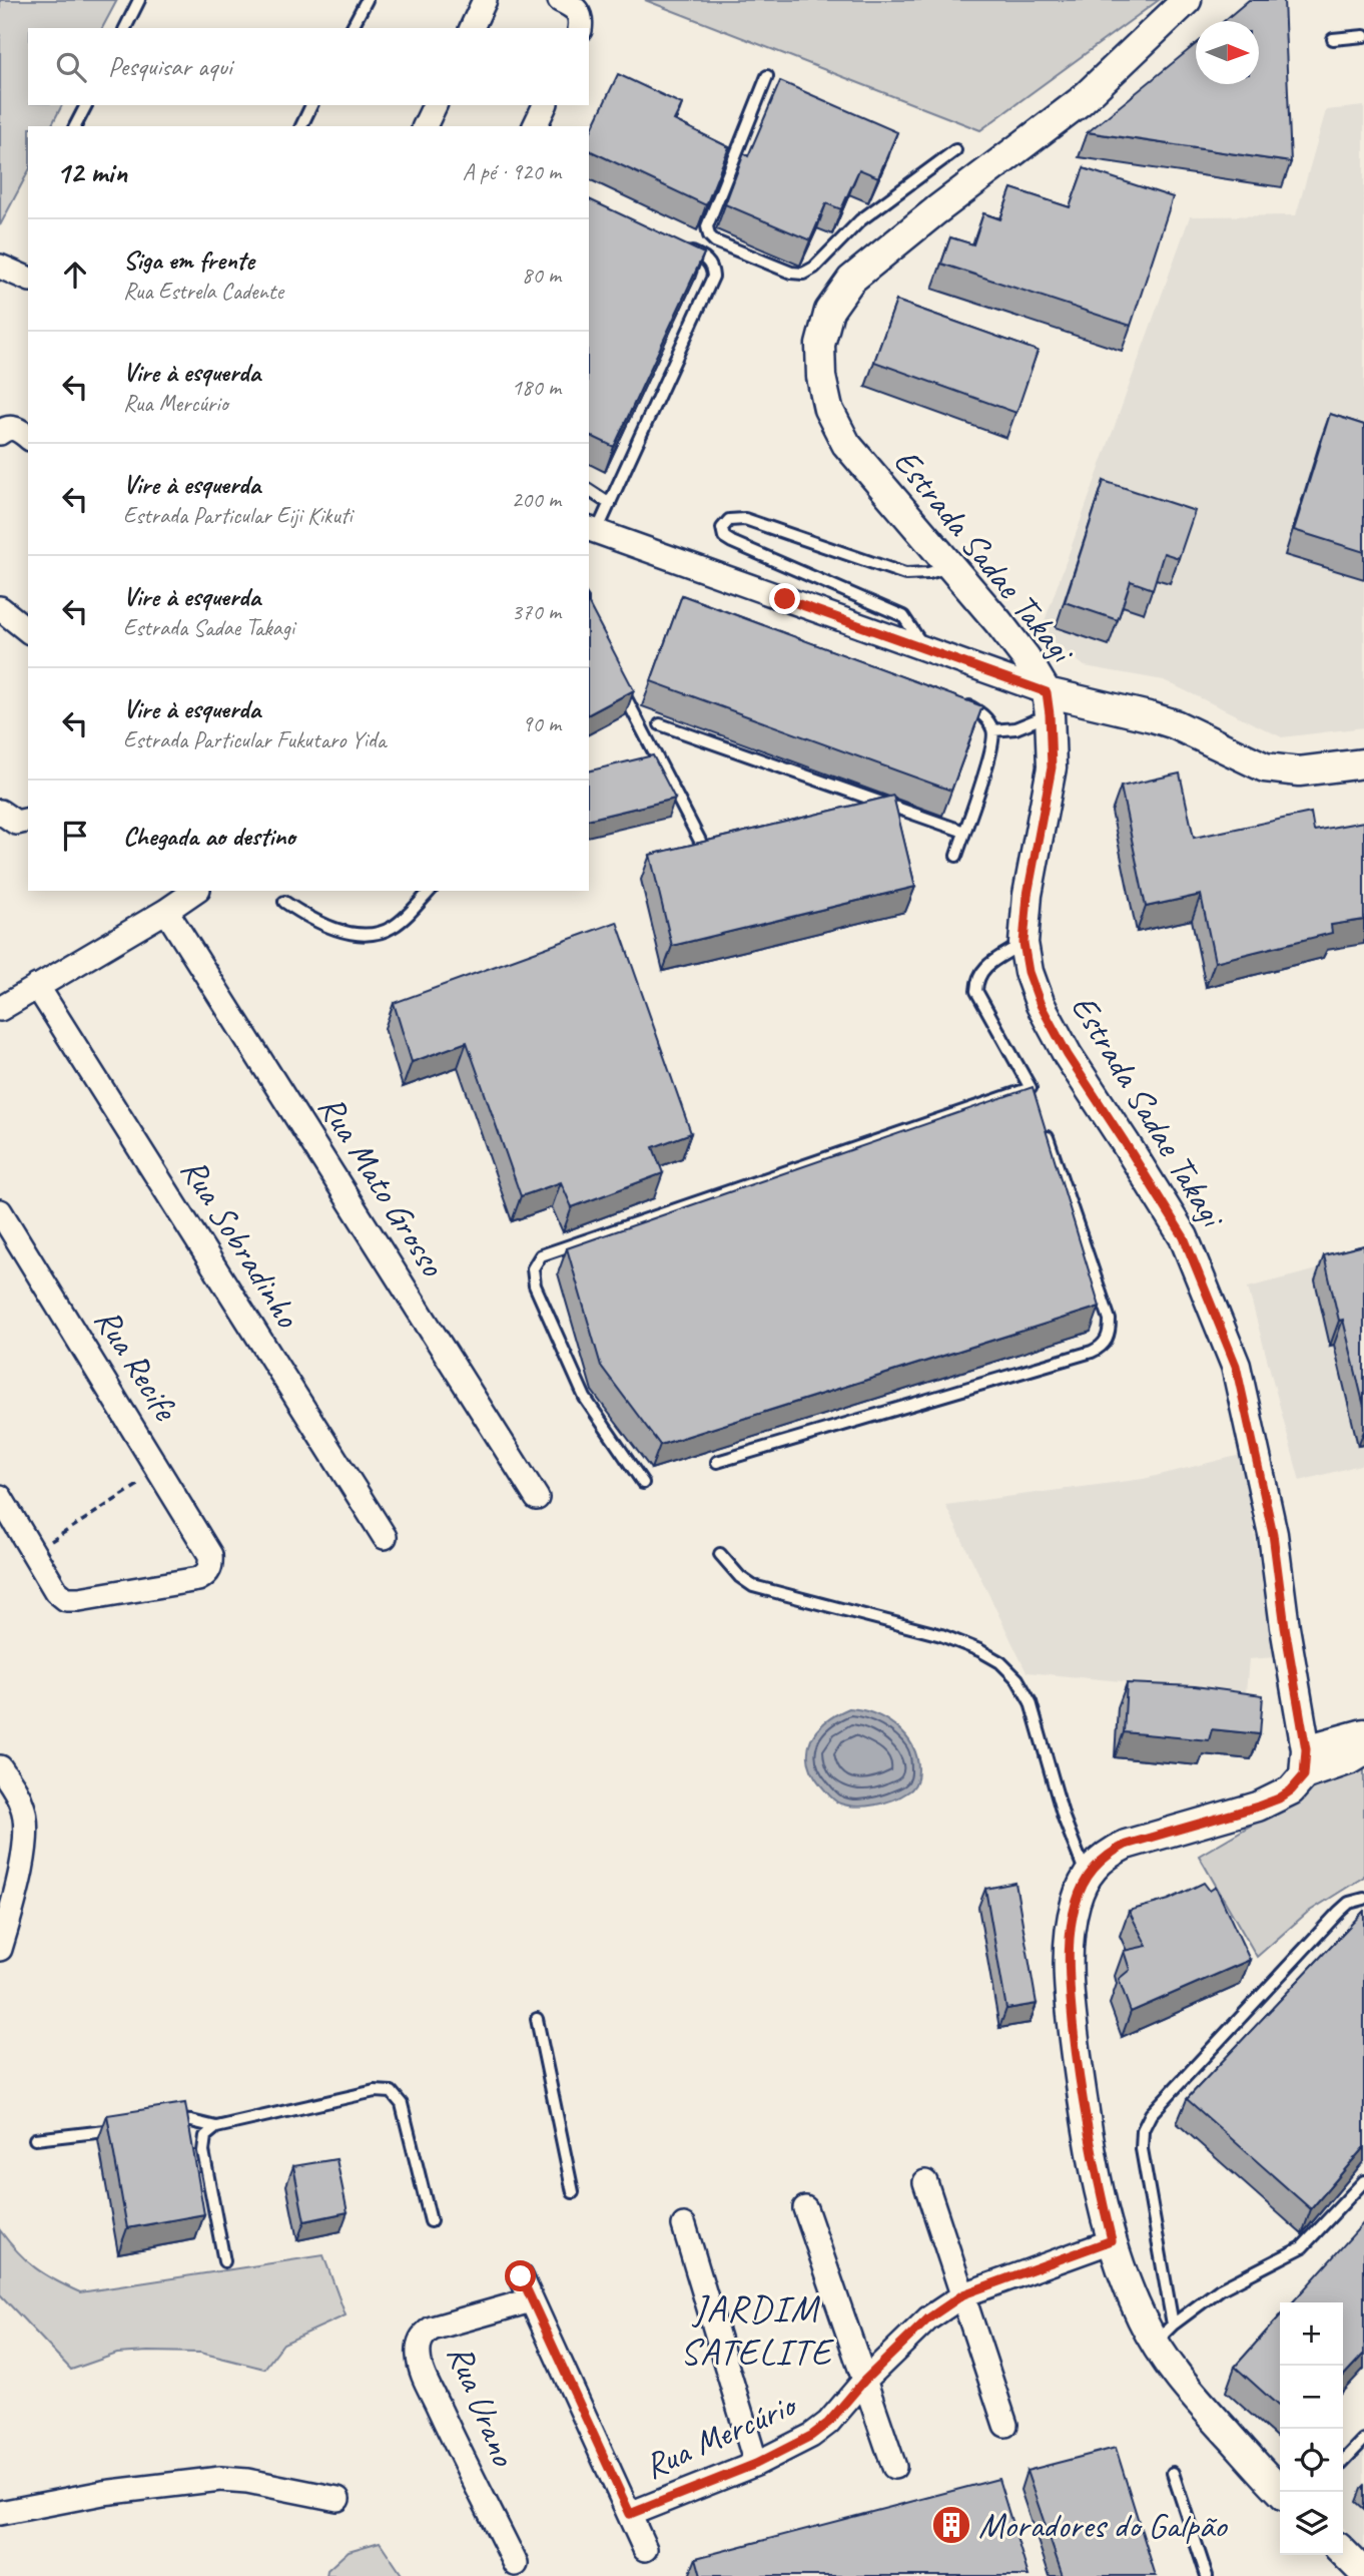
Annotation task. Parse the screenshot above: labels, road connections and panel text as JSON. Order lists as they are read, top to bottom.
{
  "streets": {
    "street": [
      "Estrada Sadae Takagi",
      "Rua Mato Grosso",
      "Rua Sobradinho",
      "Rua Recife",
      "Rua Urano",
      "Rua Mercúrio"
    ]
  },
  "districts": ["JARDIM SATELITE"],
  "places": {
    "building": ["Moradores do Galpão"]
  },
  "north": "right",
  "page": {
    "search": "Pesquisar aqui",
    "heading": ["12 min", "A pé · 920 m"],
    "list": [
      ["Siga em frente", "Rua Estrela Cadente", "80 m"],
      ["Vire à esquerda", "Rua Mercúrio", "180 m"],
      ["Vire à esquerda", "Estrada Particular Eiji Kikuti", "200 m"],
      ["Vire à esquerda", "Estrada Sadae Takagi", "370 m"],
      ["Vire à esquerda", "Estrada Particular Fukutaro Yida", "90 m"],
      "Chegada ao destino"
    ],
    "map_buttons": ["+", "−"]
  }
}
